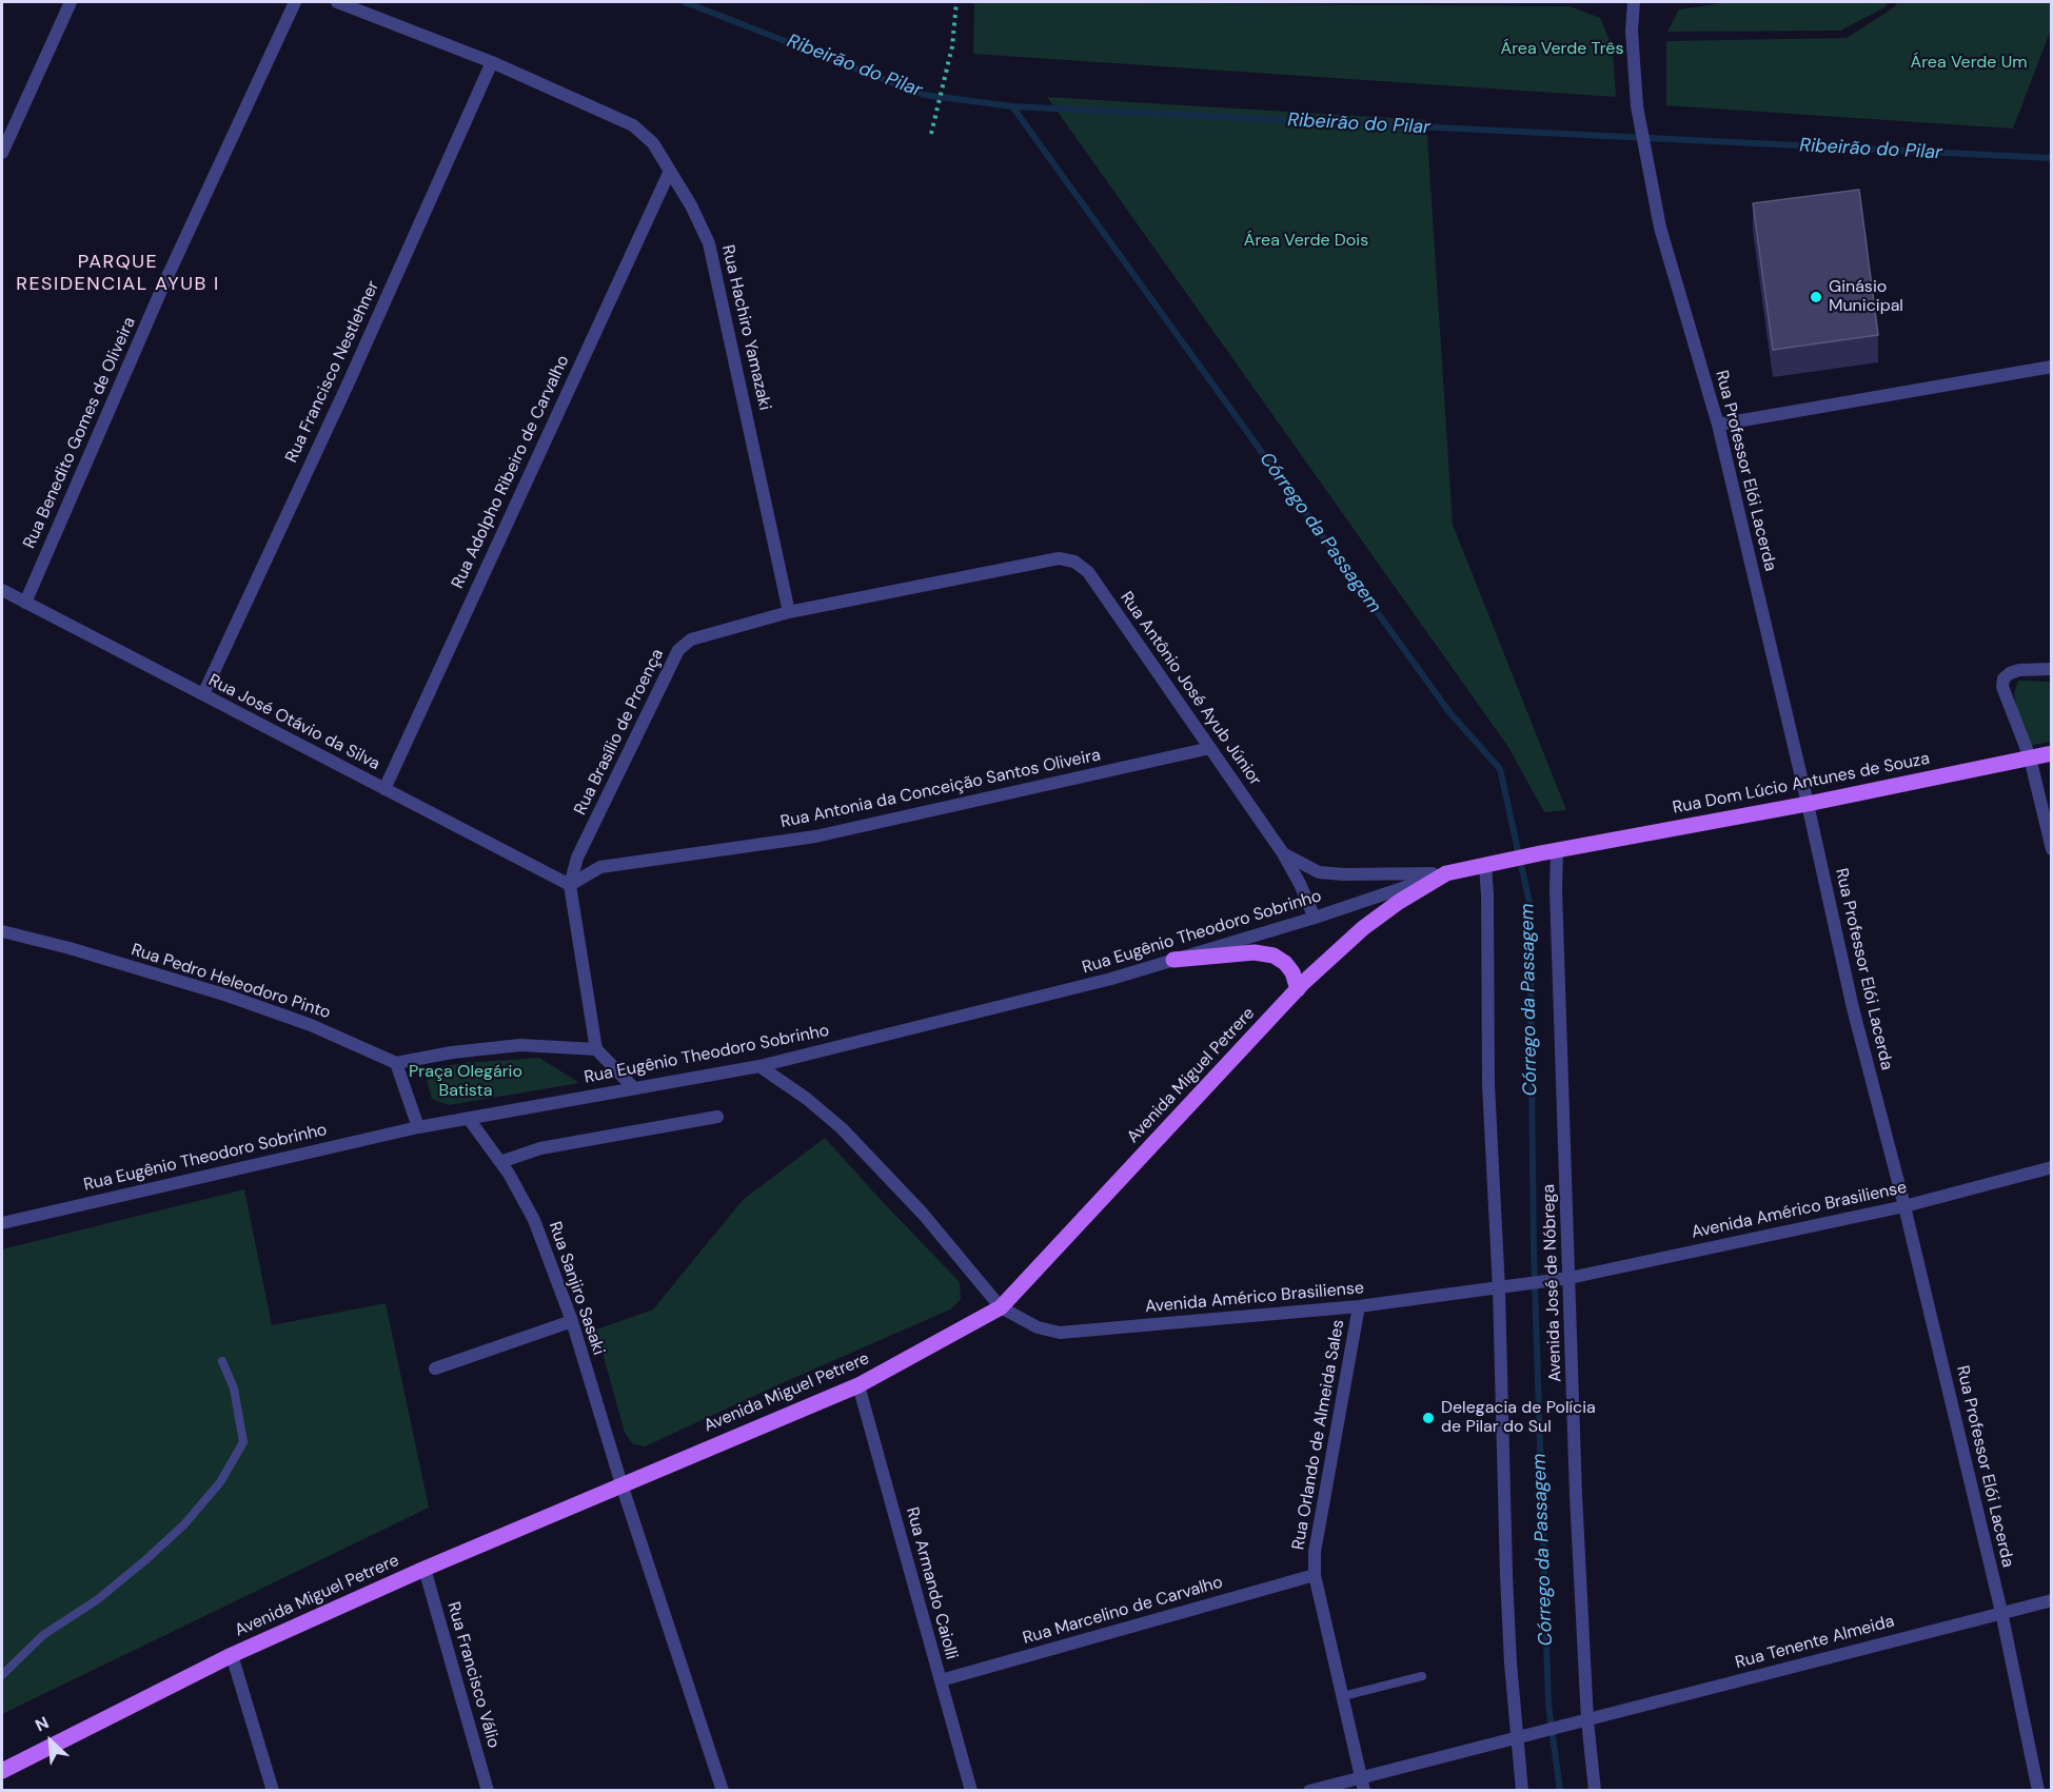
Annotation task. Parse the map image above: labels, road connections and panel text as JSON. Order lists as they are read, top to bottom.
{
  "streets": {
    "main road": ["Rua Dom Lúcio Antunes de Souza", "Avenida Miguel Petrere"],
    "street": [
      "Rua Hachiro Yamazaki",
      "Rua Francisco Nestlehner",
      "Rua Benedito Gomes de Oliveira",
      "Rua Professor Elói Lacerda",
      "Rua Adolpho Ribeiro de Carvalho",
      "Rua Antônio José Ayub Júnior",
      "Rua José Otávio da Silva",
      "Rua Brasílio de Proença",
      "Rua Antonia da Conceição Santos Oliveira",
      "Rua Eugênio Theodoro Sobrinho",
      "Rua Pedro Heleodoro Pinto",
      "Avenida Américo Brasiliense",
      "Avenida José de Nóbrega",
      "Rua Sanjiro Sasaki",
      "Rua Orlando de Almeida Sales",
      "Rua Armando Caiolli",
      "Rua Marcelino de Carvalho",
      "Rua Tenente Almeida",
      "Rua Francisco Válio"
    ]
  },
  "crossings": [
    ["Rua Hachiro Yamazaki", "Rua Francisco Nestlehner"],
    ["Rua Hachiro Yamazaki", "Rua Adolpho Ribeiro de Carvalho"],
    ["Rua Hachiro Yamazaki", "Rua Brasílio de Proença"],
    ["Rua Francisco Nestlehner", "Rua José Otávio da Silva"],
    ["Rua Benedito Gomes de Oliveira", "Rua José Otávio da Silva"],
    ["Rua Professor Elói Lacerda", "Rua Dom Lúcio Antunes de Souza"],
    ["Rua Professor Elói Lacerda", "Avenida Américo Brasiliense"],
    ["Rua Professor Elói Lacerda", "Rua Tenente Almeida"],
    ["Rua Adolpho Ribeiro de Carvalho", "Rua José Otávio da Silva"],
    ["Rua Antônio José Ayub Júnior", "Rua Brasílio de Proença"],
    ["Rua Antônio José Ayub Júnior", "Rua Antonia da Conceição Santos Oliveira"],
    ["Rua Antônio José Ayub Júnior", "Rua Eugênio Theodoro Sobrinho"],
    ["Rua Antônio José Ayub Júnior", "Avenida Miguel Petrere"],
    ["Rua José Otávio da Silva", "Rua Brasílio de Proença"],
    ["Rua José Otávio da Silva", "Rua Antonia da Conceição Santos Oliveira"],
    ["Rua Brasílio de Proença", "Rua Antonia da Conceição Santos Oliveira"],
    ["Rua Dom Lúcio Antunes de Souza", "Avenida Miguel Petrere"],
    ["Rua Dom Lúcio Antunes de Souza", "Avenida José de Nóbrega"],
    ["Rua Eugênio Theodoro Sobrinho", "Avenida Miguel Petrere"],
    ["Rua Eugênio Theodoro Sobrinho", "Rua Sanjiro Sasaki"],
    ["Avenida Miguel Petrere", "Avenida Américo Brasiliense"],
    ["Avenida Miguel Petrere", "Rua Sanjiro Sasaki"],
    ["Avenida Miguel Petrere", "Rua Armando Caiolli"],
    ["Avenida Miguel Petrere", "Rua Francisco Válio"],
    ["Avenida Américo Brasiliense", "Avenida José de Nóbrega"],
    ["Avenida Américo Brasiliense", "Rua Orlando de Almeida Sales"],
    ["Avenida José de Nóbrega", "Rua Tenente Almeida"],
    ["Rua Orlando de Almeida Sales", "Rua Marcelino de Carvalho"],
    ["Rua Orlando de Almeida Sales", "Rua Tenente Almeida"],
    ["Rua Armando Caiolli", "Rua Marcelino de Carvalho"]
  ],
  "districts": ["PARQUE RESIDENCIAL AYUB I"],
  "water": ["Ribeirão do Pilar", "Córrego da Passagem"],
  "parks": [
    "Área Verde Três",
    "Área Verde Um",
    "Área Verde Dois",
    "Praça Olegário Batista"
  ],
  "places": ["Ginásio Municipal", "Delegacia de Polícia de Pilar do Sul"],
  "north": "top left"
}
